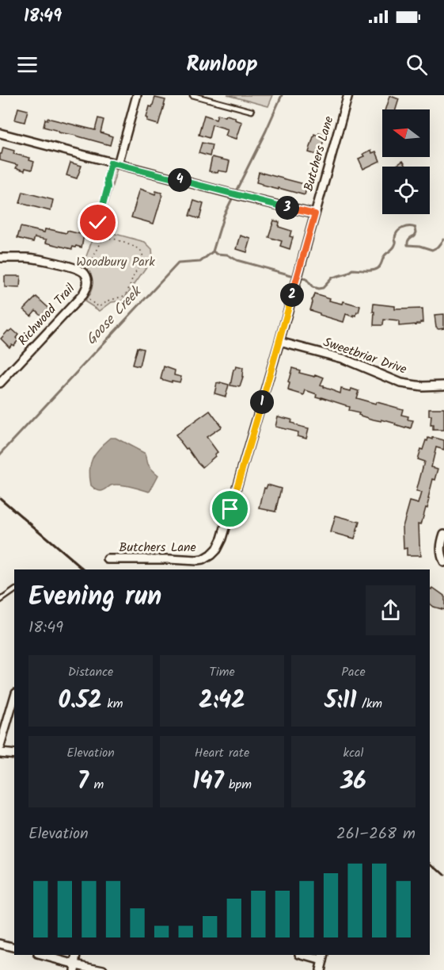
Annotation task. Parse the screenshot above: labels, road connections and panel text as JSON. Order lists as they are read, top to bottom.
{
  "streets": {
    "street": ["Butchers Lane", "Richwood Trail", "Sweetbriar Drive"]
  },
  "crossings": [
    ["Butchers Lane", "Sweetbriar Drive"]
  ],
  "water": ["Goose Creek"],
  "parks": ["Woodbury Park"],
  "north": "left",
  "page": {
    "status": "18:49",
    "header": "Runloop",
    "pins": [
      "4",
      "3",
      "2",
      "1"
    ],
    "heading": ["Evening run", "18:49"],
    "stats": [
      ["Distance", "0.52 km"],
      ["Time", "2:42"],
      ["Pace", "5:11 /km"],
      ["Elevation", "7 m"],
      ["Heart rate", "147 bpm"],
      ["kcal", "36"]
    ],
    "chart": ["Elevation", "261–268 m"]
  }
}
